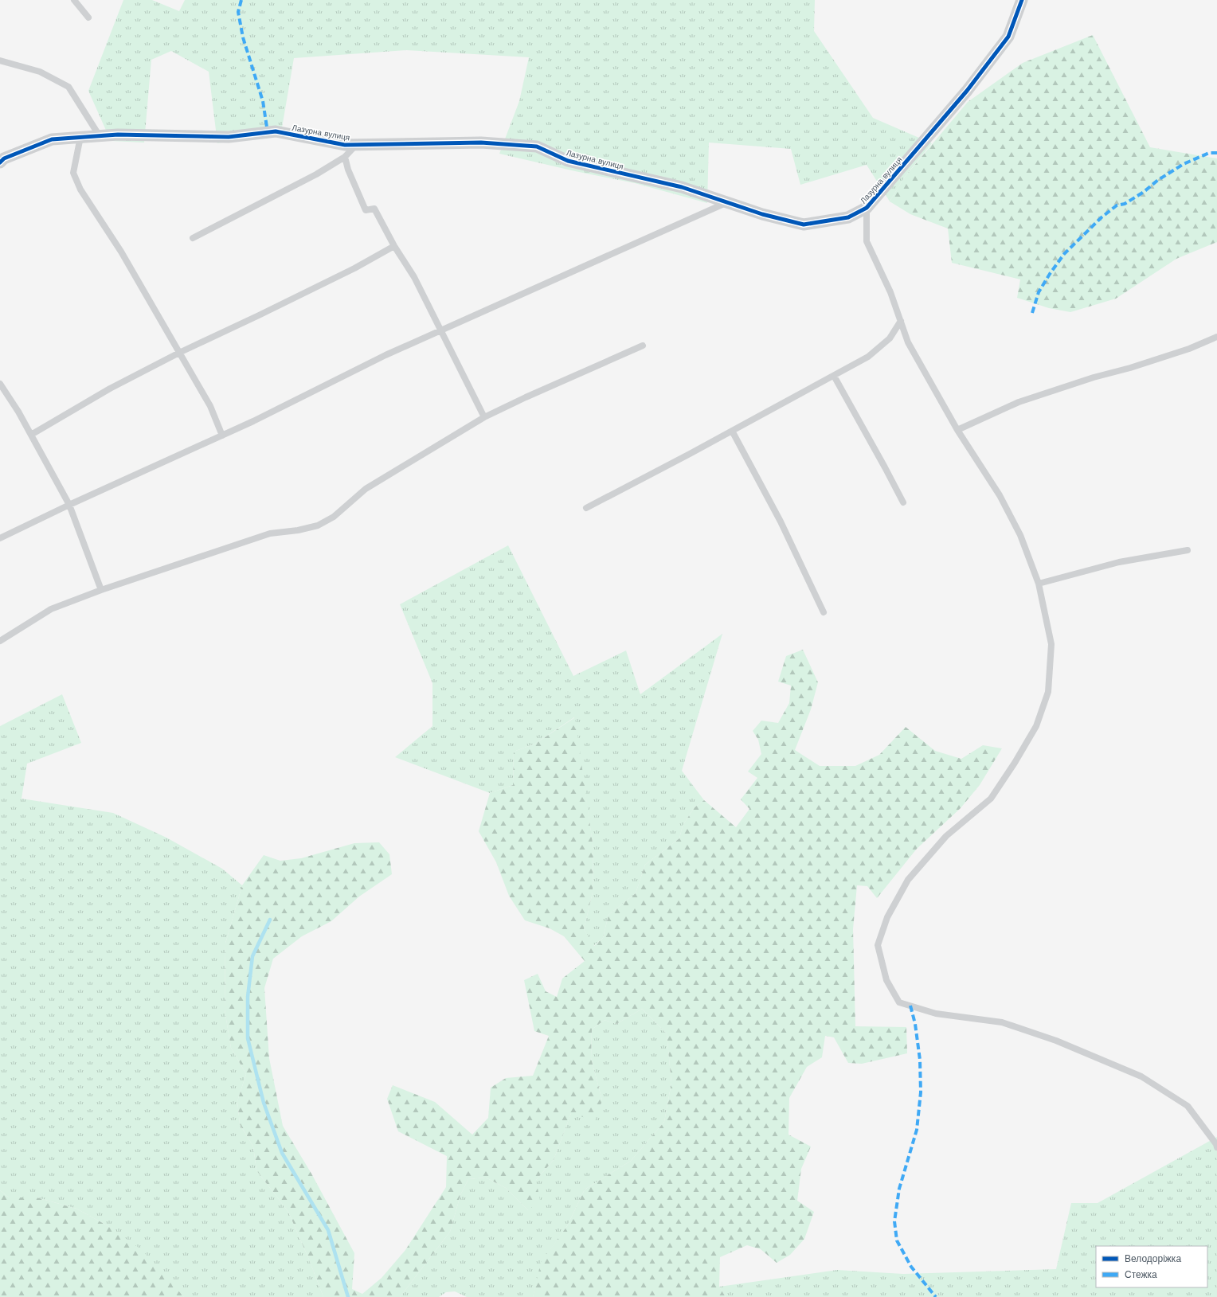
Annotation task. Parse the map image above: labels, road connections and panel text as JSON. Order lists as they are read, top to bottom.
{
  "streets": {
    "street": ["Лазурна вулиця"]
  },
  "legend": ["Велодоріжка", "Стежка"]
}
